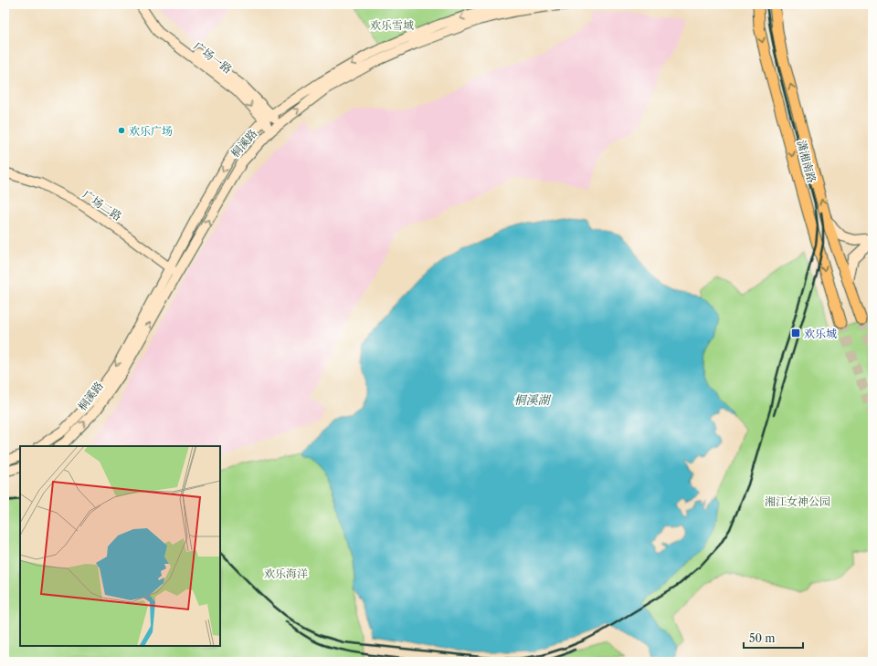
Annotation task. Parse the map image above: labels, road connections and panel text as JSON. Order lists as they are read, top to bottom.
{
  "streets": {
    "main road": [
      "广场一路",
      "桐溪路",
      "潇湘南路",
      "广场二路"
    ]
  },
  "crossings": [
    ["广场一路", "桐溪路"],
    ["桐溪路", "广场二路"]
  ],
  "water": ["桐溪湖"],
  "parks": ["欢乐雪域", "湘江女神公园", "欢乐海洋"],
  "places": {
    "other": ["欢乐广场"],
    "transit": ["欢乐城"]
  },
  "scale_bar": "50 m"
}
